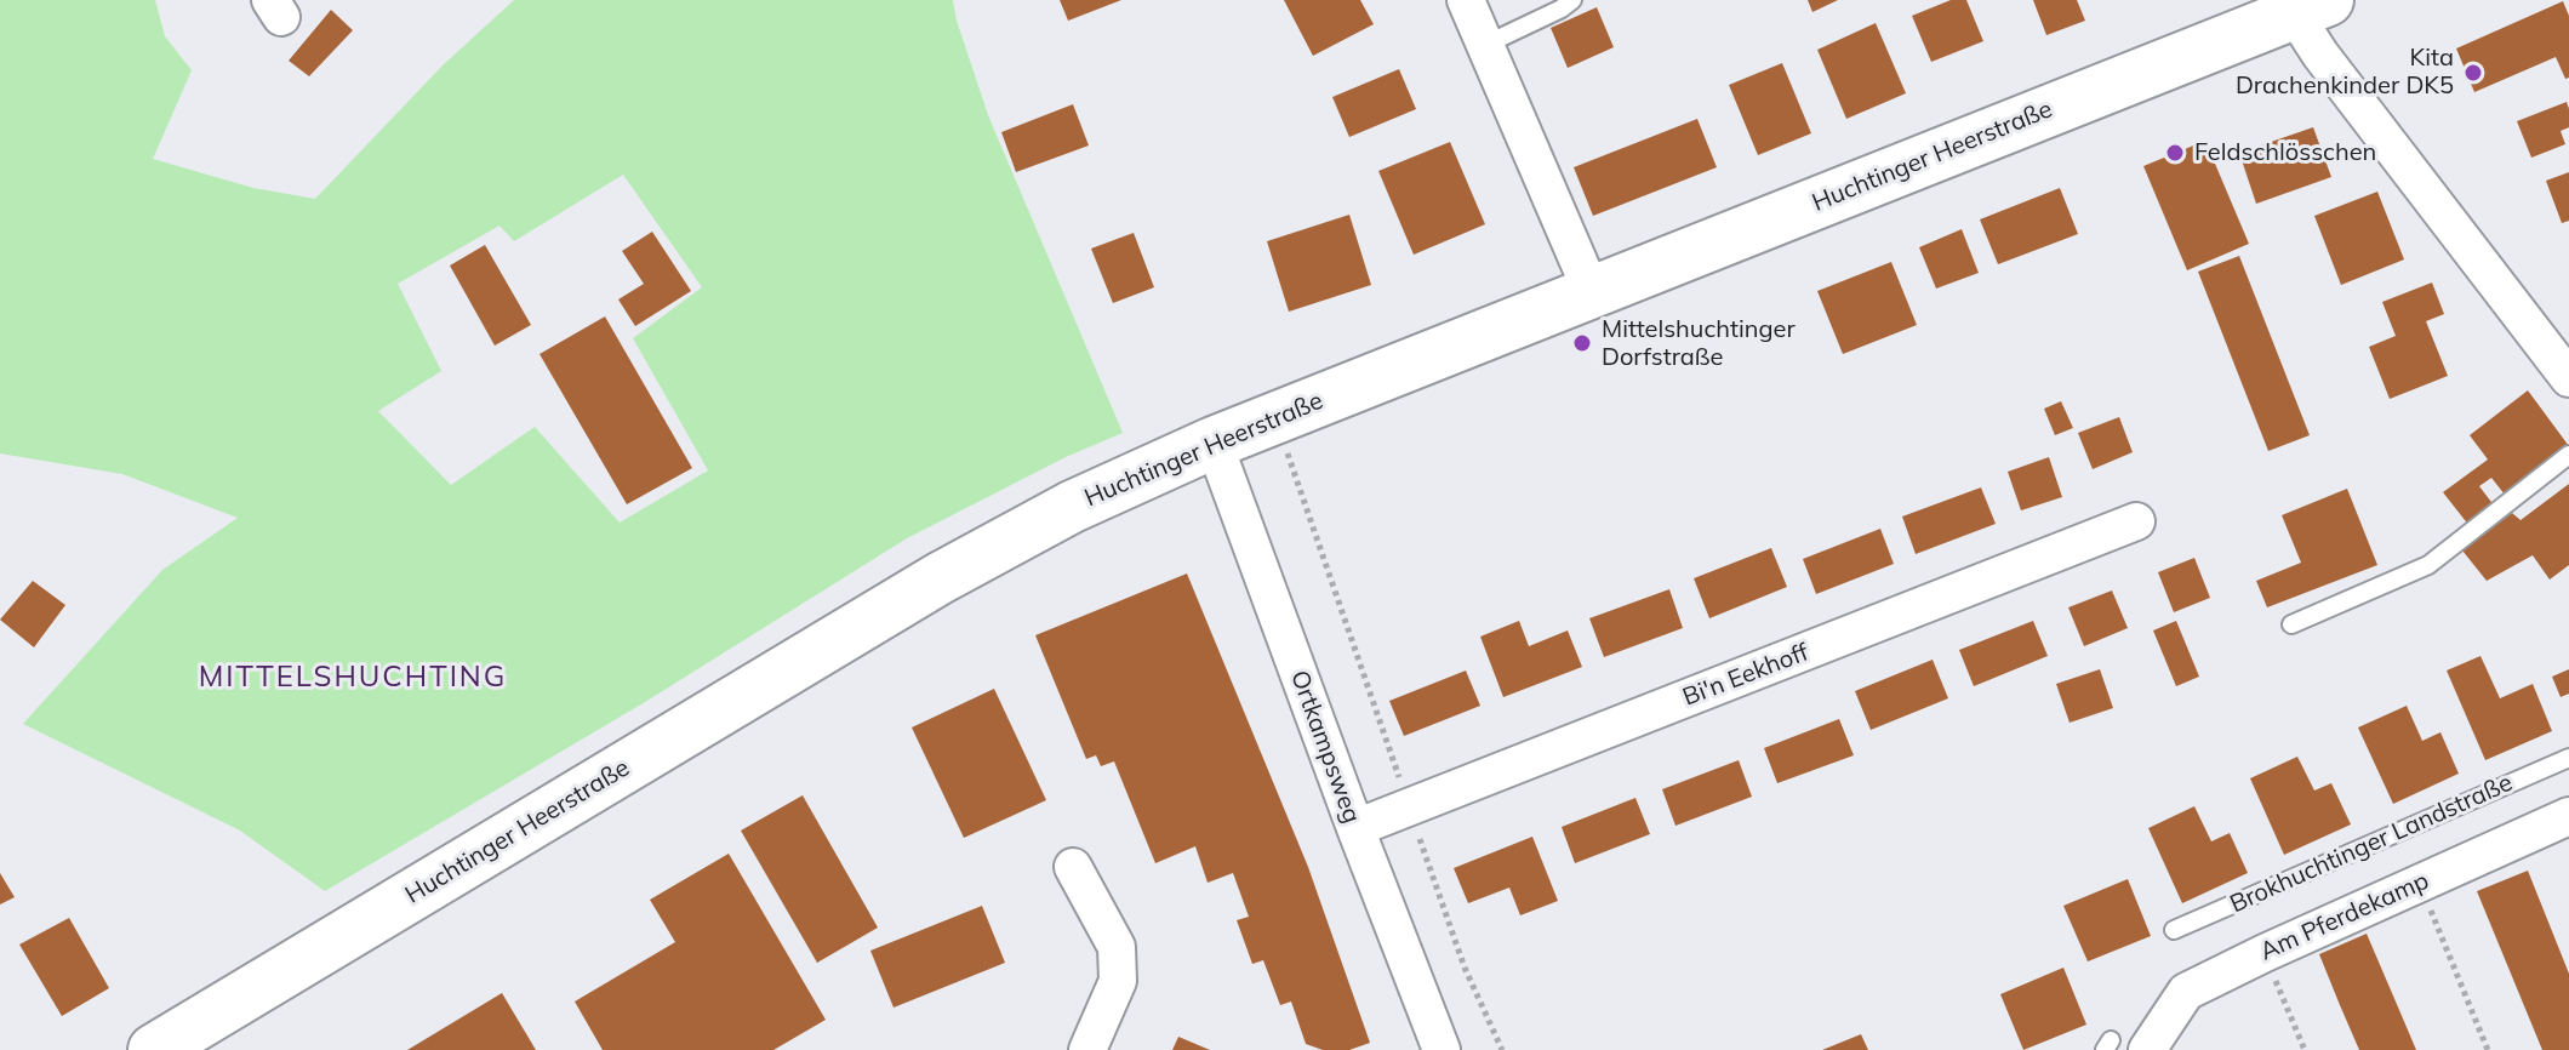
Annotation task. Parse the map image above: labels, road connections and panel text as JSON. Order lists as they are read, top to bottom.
{
  "streets": {
    "main road": ["Huchtinger Heerstraße"],
    "street": ["Bi'n Eekhoff", "Ortkampsweg", "Am Pferdekamp"],
    "lane": ["Brokhuchtinger Landstraße"]
  },
  "crossings": [
    ["Huchtinger Heerstraße", "Ortkampsweg"],
    ["Bi'n Eekhoff", "Ortkampsweg"]
  ],
  "districts": ["MITTELSHUCHTING"],
  "places": ["Kita Drachenkinder DK5", "Feldschlösschen", "Mittelshuchtinger Dorfstraße"]
}
